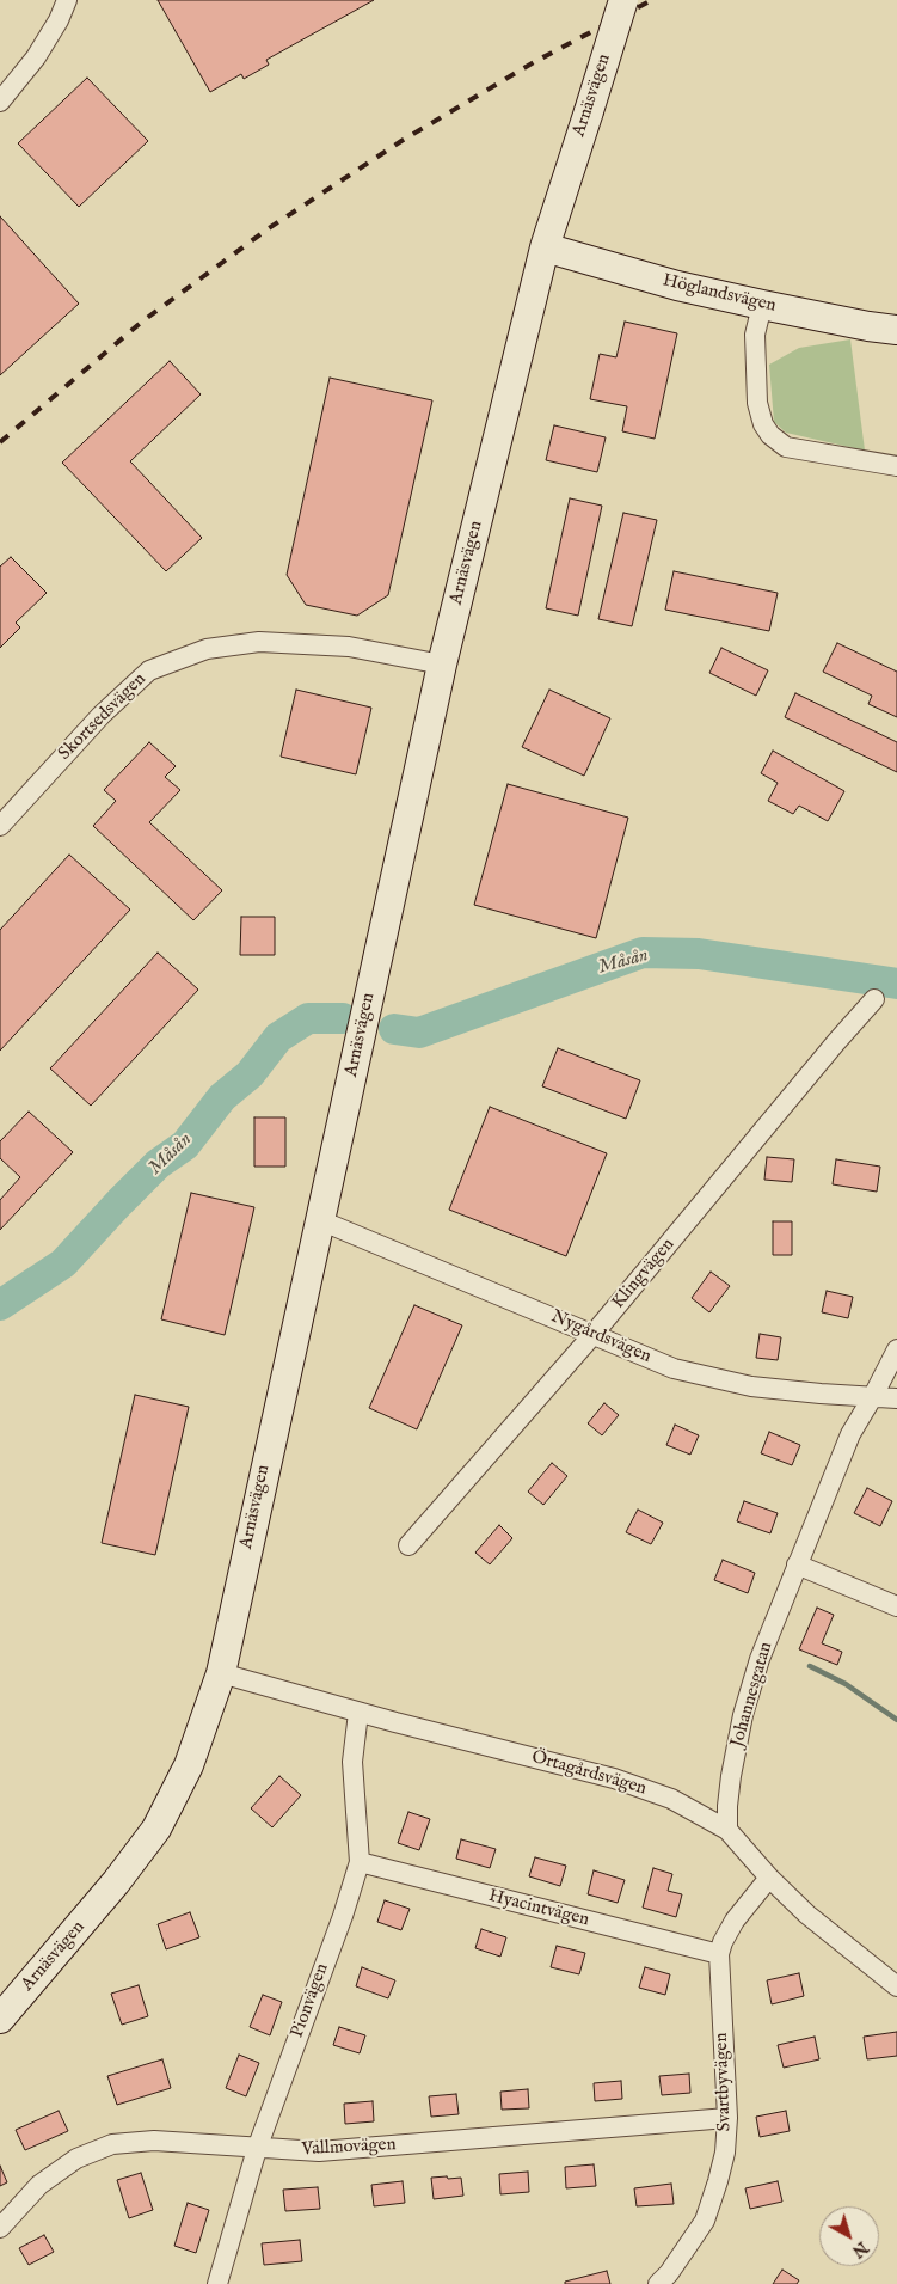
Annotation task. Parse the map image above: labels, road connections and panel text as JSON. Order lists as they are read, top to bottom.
{
  "streets": {
    "street": [
      "Arnäsvägen",
      "Höglandsvägen",
      "Skortsedsvägen",
      "Klingvägen",
      "Nygårdsvägen",
      "Johannesgatan",
      "Örtagårdsvägen",
      "Hyacintvägen",
      "Pionvägen",
      "Svartbyvägen",
      "Vallmovägen"
    ]
  },
  "crossings": [
    ["Arnäsvägen", "Höglandsvägen"],
    ["Arnäsvägen", "Skortsedsvägen"],
    ["Arnäsvägen", "Nygårdsvägen"],
    ["Arnäsvägen", "Örtagårdsvägen"],
    ["Klingvägen", "Nygårdsvägen"],
    ["Nygårdsvägen", "Johannesgatan"],
    ["Johannesgatan", "Örtagårdsvägen"],
    ["Örtagårdsvägen", "Pionvägen"],
    ["Örtagårdsvägen", "Svartbyvägen"],
    ["Hyacintvägen", "Pionvägen"],
    ["Hyacintvägen", "Svartbyvägen"],
    ["Pionvägen", "Vallmovägen"],
    ["Svartbyvägen", "Vallmovägen"]
  ],
  "water": ["Måsån"],
  "north": "bottom right"
}
